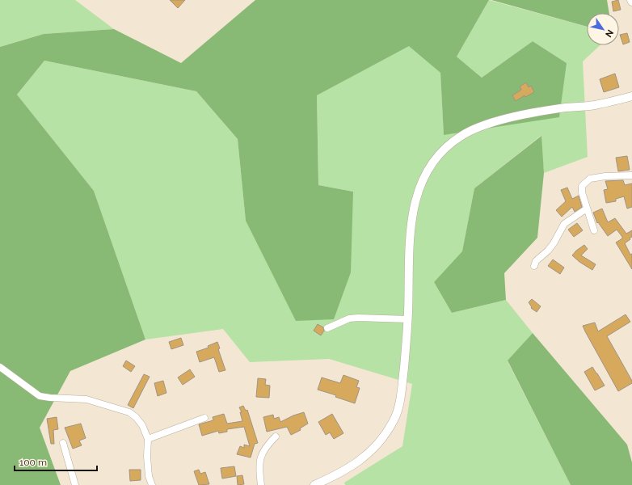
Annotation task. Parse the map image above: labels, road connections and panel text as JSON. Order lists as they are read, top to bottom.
{
  "scale_bar": "100 m",
  "north": "bottom right"
}
